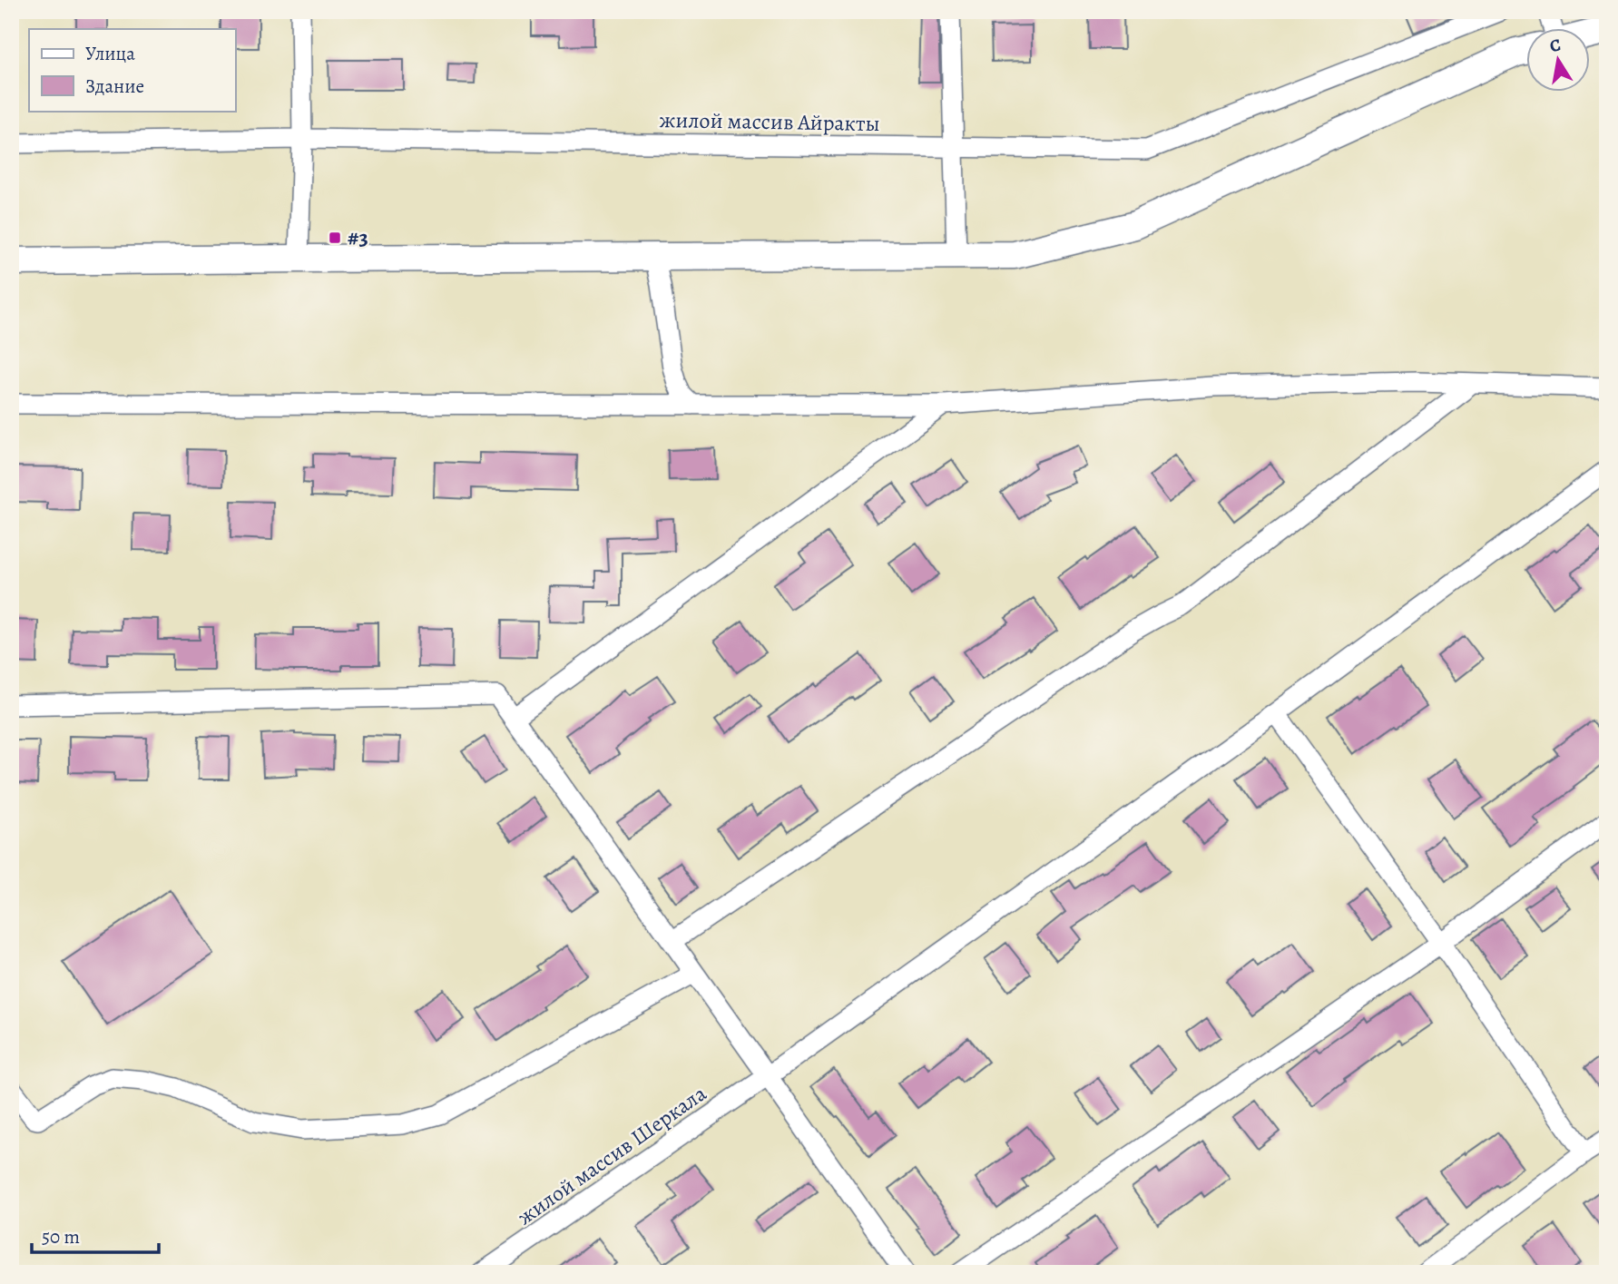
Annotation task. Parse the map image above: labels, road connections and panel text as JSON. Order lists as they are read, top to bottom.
{
  "streets": {
    "street": ["жилой массив Айракты", "жилой массив Шеркала"]
  },
  "places": {
    "transit": ["#3"]
  },
  "legend": ["Улица", "Здание"],
  "scale_bar": "50 m",
  "north": "top"
}
